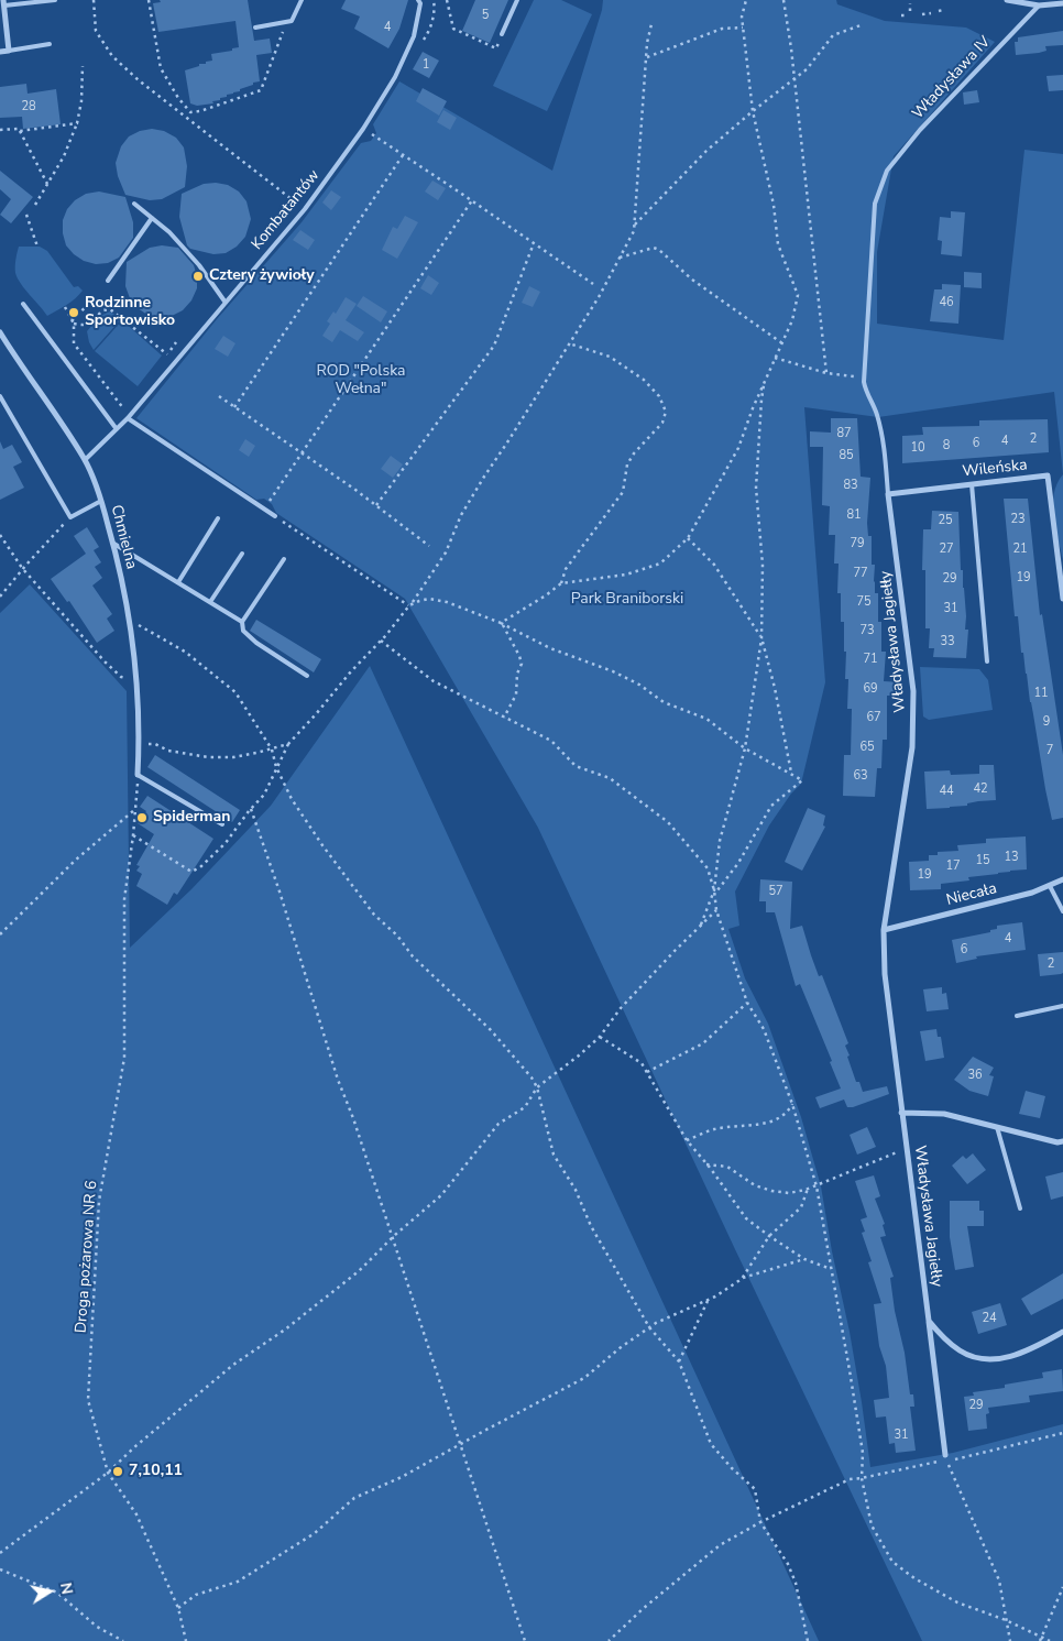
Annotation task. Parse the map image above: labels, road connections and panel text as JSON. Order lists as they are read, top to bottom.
{
  "streets": {
    "street": [
      "Wileńska",
      "Chmielna",
      "Władysława Jagiełły",
      "Niecała"
    ],
    "lane": ["Władysława IV", "Kombatantów"],
    "path": ["Droga pożarowa NR 6"]
  },
  "crossings": [
    ["Władysława IV", "Władysława Jagiełły"],
    ["Kombatantów", "Chmielna"],
    ["Wileńska", "Władysława Jagiełły"],
    ["Chmielna", "Droga pożarowa NR 6"],
    ["Władysława Jagiełły", "Niecała"]
  ],
  "parks": ["ROD \"Polska Wełna\"", "Park Braniborski"],
  "places": [
    "Cztery żywioły",
    "Rodzinne Sportowisko",
    "Spiderman",
    "7,10,11"
  ],
  "house_numbers": [
    "5",
    "4",
    "1",
    "28",
    "46",
    "87",
    "2",
    "4",
    "6",
    "8",
    "10",
    "85",
    "83",
    "81",
    "23",
    "25",
    "79",
    "27",
    "21",
    "77",
    "19",
    "29",
    "75",
    "31",
    "73",
    "33",
    "71",
    "69",
    "11",
    "67",
    "9",
    "65",
    "7",
    "63",
    "42",
    "44",
    "13",
    "15",
    "17",
    "19",
    "57",
    "4",
    "6",
    "2",
    "36",
    "24",
    "29",
    "31"
  ],
  "north": "right"
}
